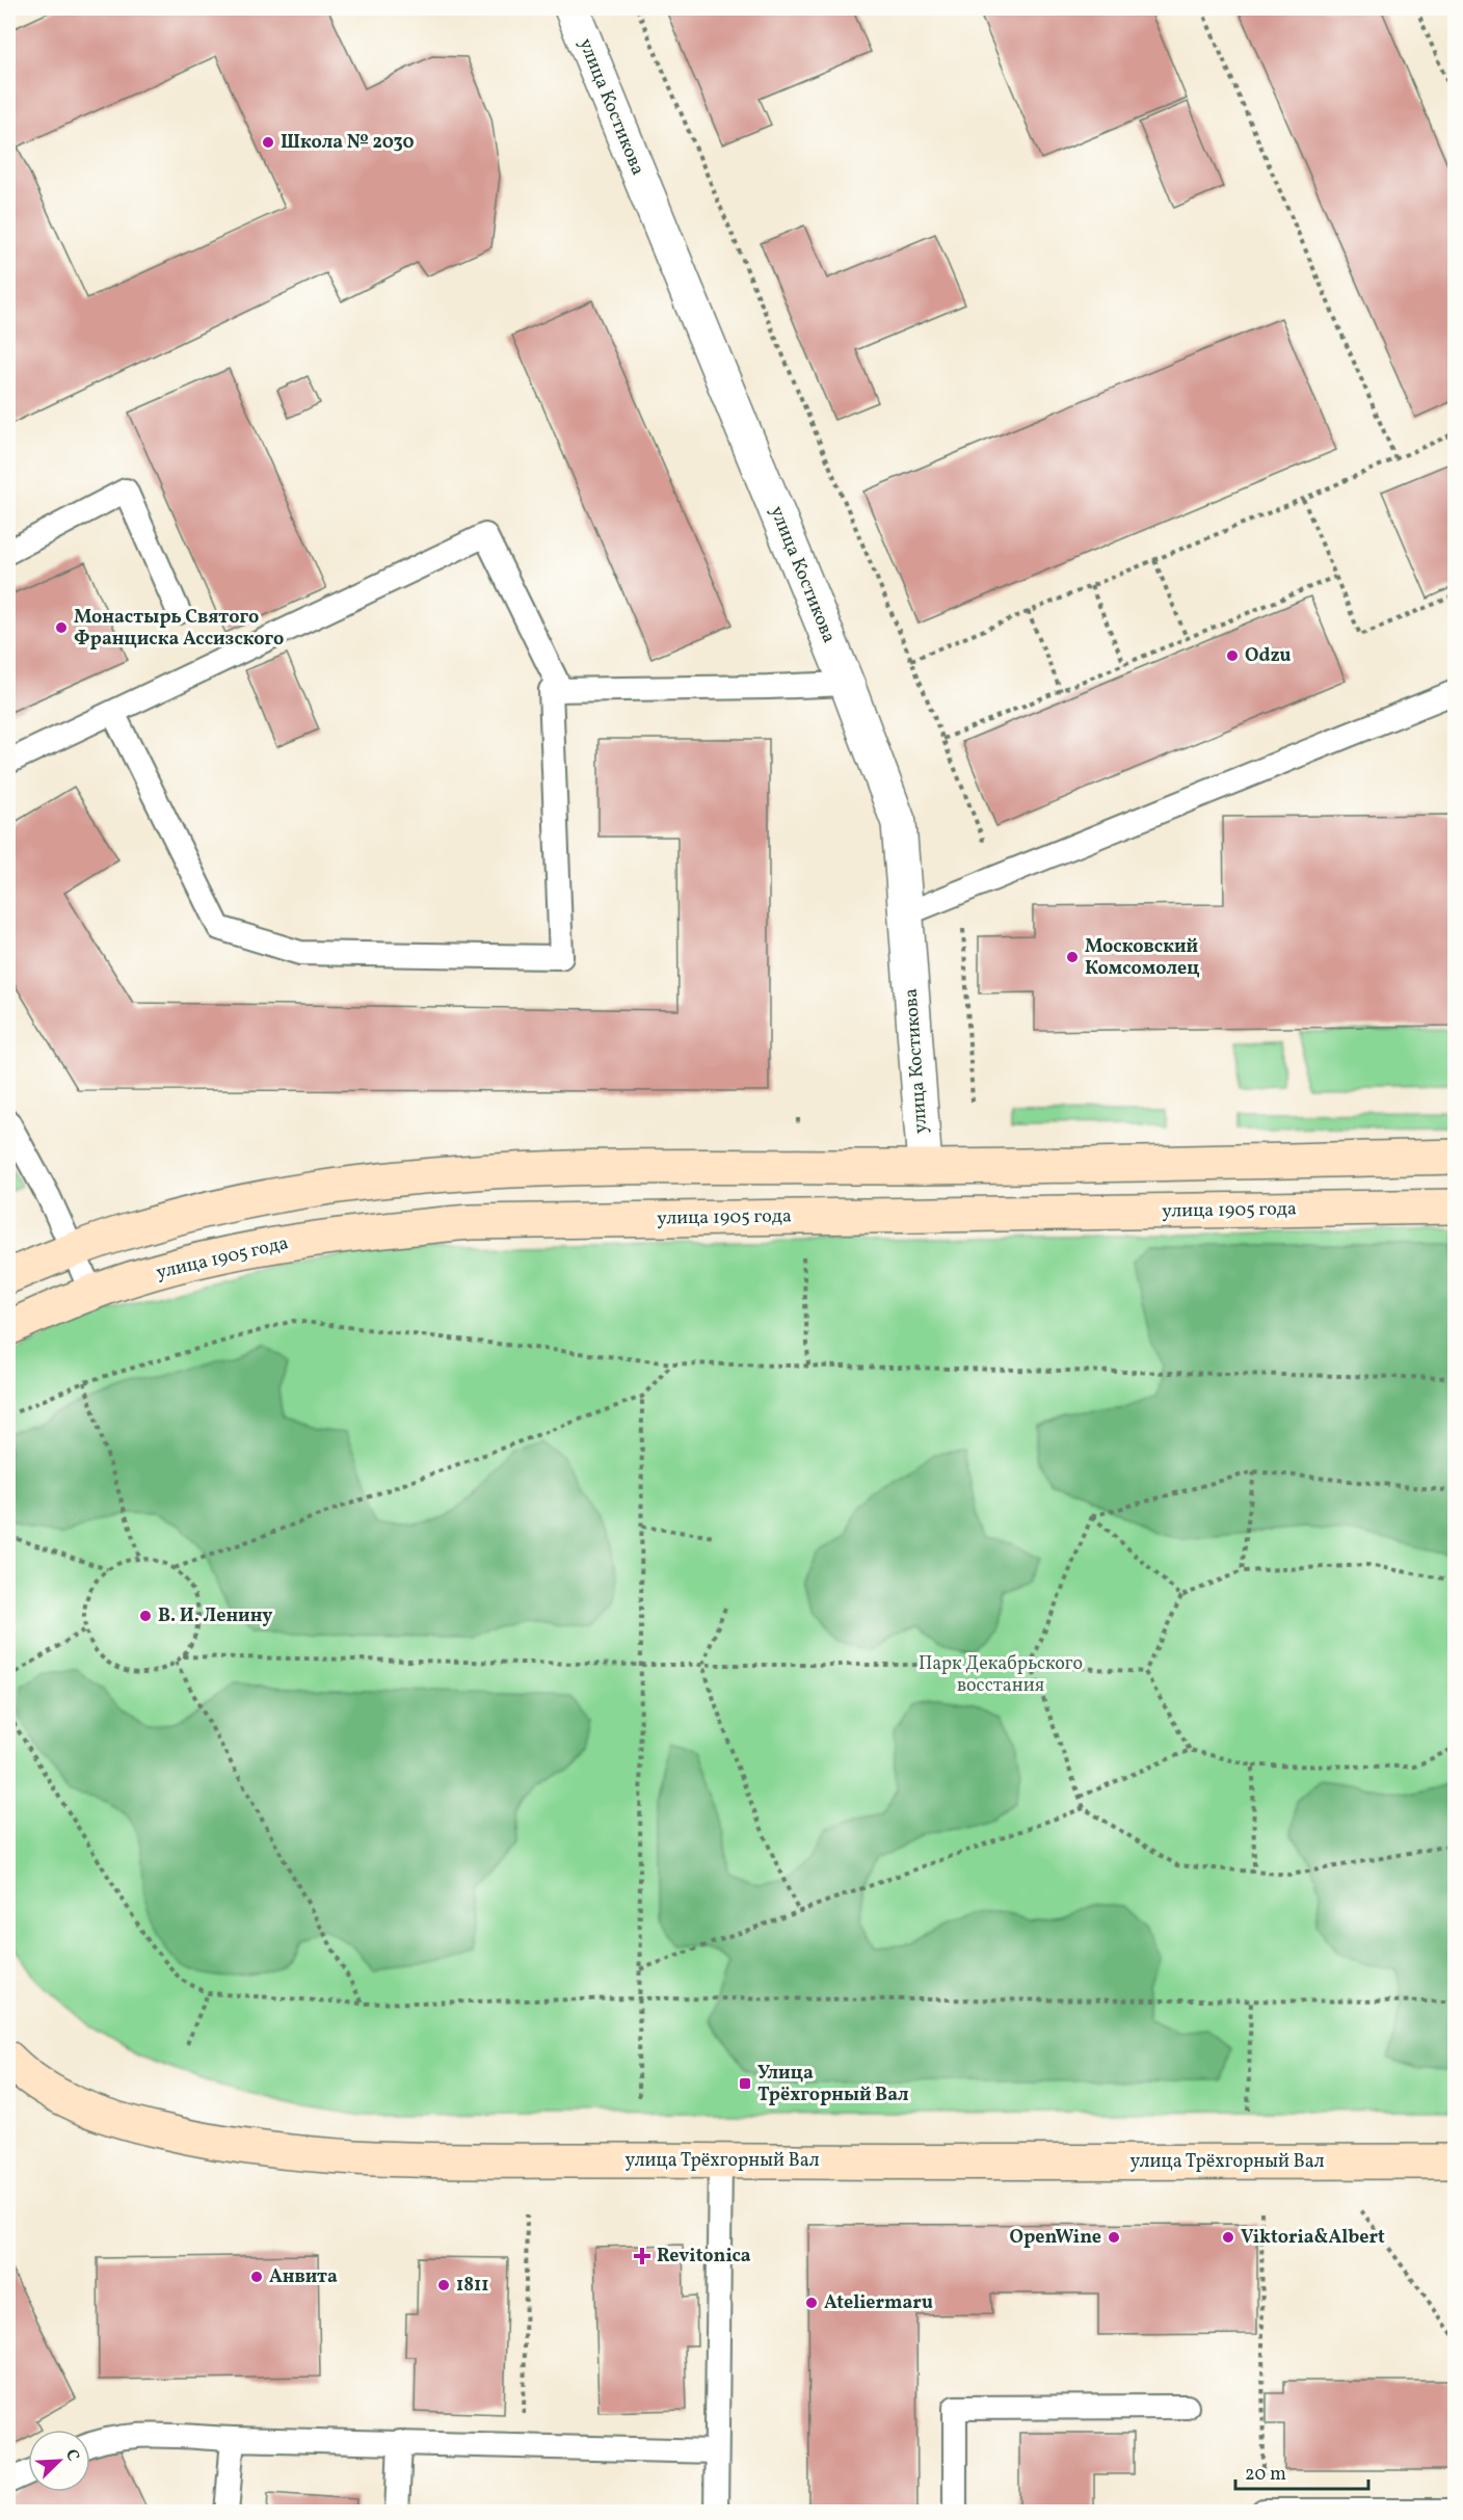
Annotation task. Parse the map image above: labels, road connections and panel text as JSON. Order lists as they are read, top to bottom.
{
  "streets": {
    "main road": ["улица 1905 года", "улица Трёхгорный Вал"],
    "street": ["улица Костикова"]
  },
  "parks": ["Парк Декабрьского восстания"],
  "places": {
    "other": [
      "Школа № 2030",
      "Монастырь Святого Франциска Ассизского",
      "Odzu",
      "Московский Комсомолец",
      "В. И. Ленину",
      "OpenWine",
      "Viktoria&Albert",
      "Анвита",
      "1811",
      "Ateliermaru"
    ],
    "transit": ["Улица Трёхгорный Вал"],
    "health": ["Revitonica"]
  },
  "scale_bar": "20 m",
  "north": "top right"
}
